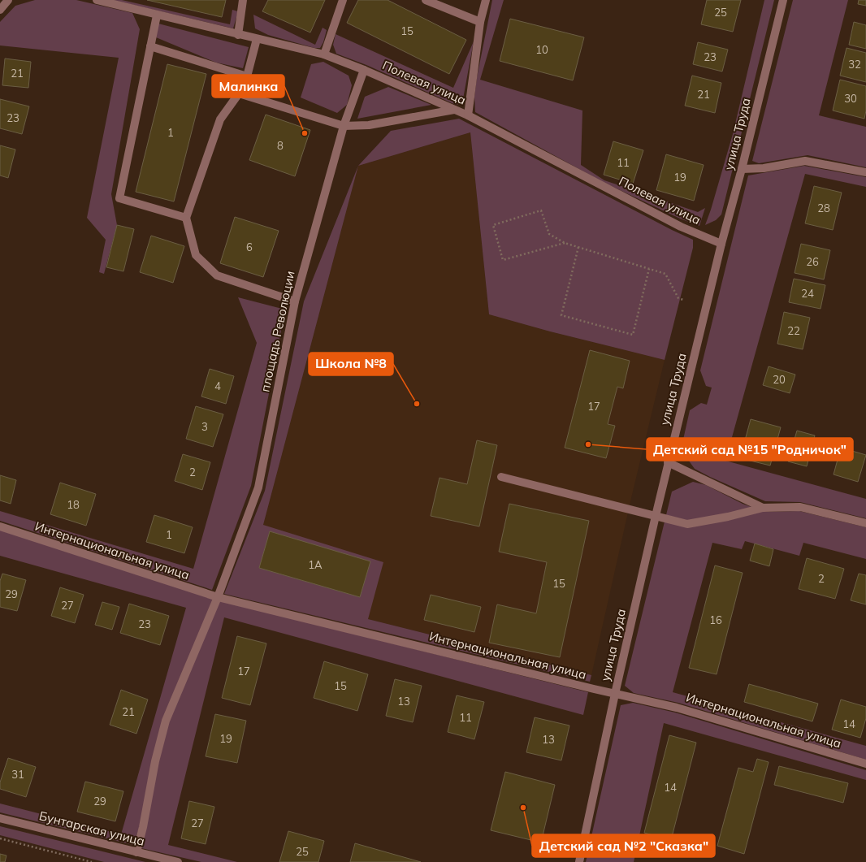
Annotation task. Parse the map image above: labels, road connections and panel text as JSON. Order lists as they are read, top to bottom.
{
  "streets": {
    "street": [
      "Полевая улица",
      "улица Труда",
      "площадь Революции",
      "Интернациональная улица",
      "Бунтарская улица"
    ]
  },
  "crossings": [
    ["Полевая улица", "улица Труда"],
    ["Полевая улица", "площадь Революции"],
    ["улица Труда", "Интернациональная улица"],
    ["площадь Революции", "Интернациональная улица"]
  ],
  "places": [
    "Малинка",
    "Школа №8",
    "Детский сад №15 \"Родничок\"",
    "Детский сад №2 \"Сказка\""
  ],
  "house_numbers": [
    "25",
    "15",
    "10",
    "23",
    "32",
    "21",
    "21",
    "30",
    "23",
    "1",
    "8",
    "11",
    "19",
    "28",
    "6",
    "26",
    "24",
    "22",
    "20",
    "4",
    "17",
    "3",
    "2",
    "18",
    "1",
    "1А",
    "2",
    "15",
    "29",
    "27",
    "16",
    "23",
    "17",
    "15",
    "13",
    "21",
    "11",
    "14",
    "19",
    "13",
    "31",
    "14",
    "29",
    "27",
    "25"
  ]
}
